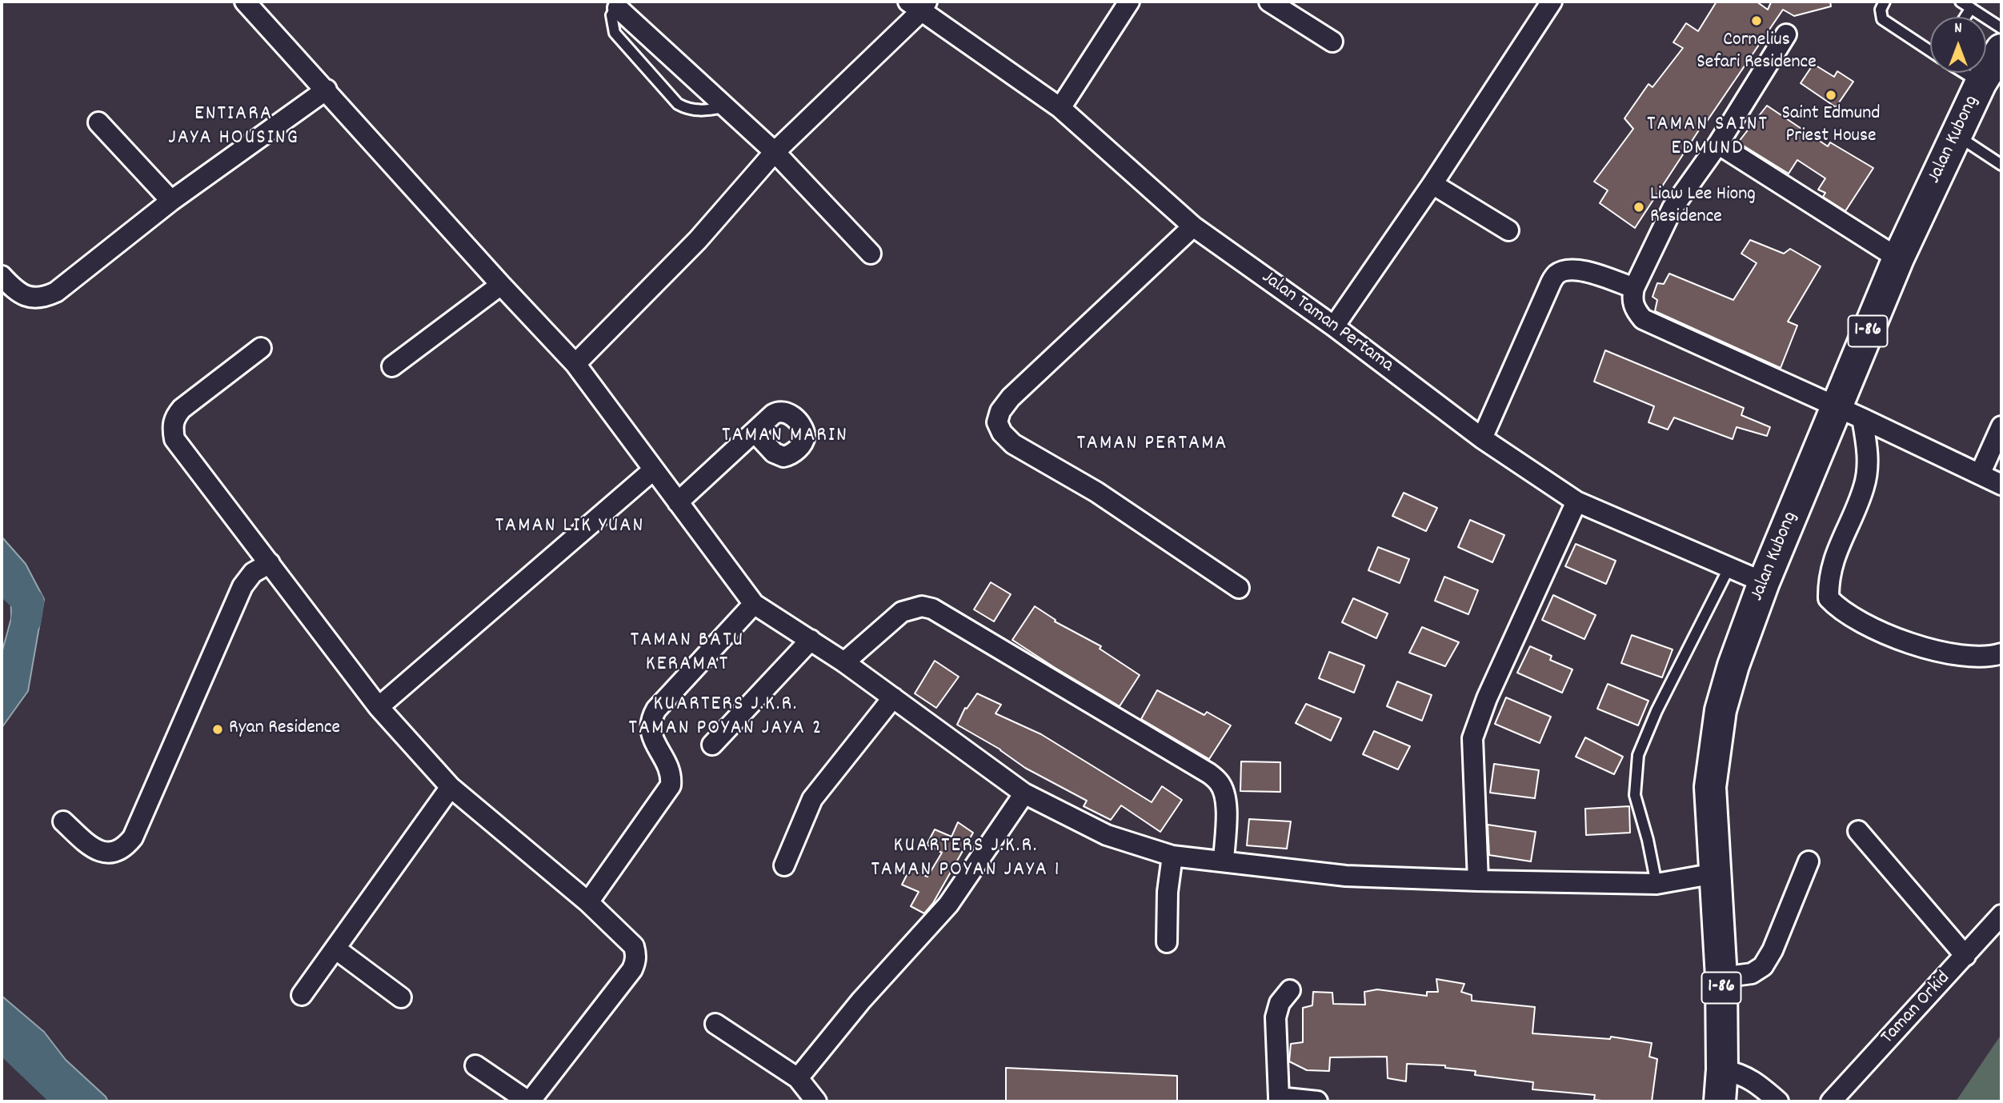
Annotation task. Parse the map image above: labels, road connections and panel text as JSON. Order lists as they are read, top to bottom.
{
  "streets": {
    "highway": ["Jalan Kubong", "1-86"],
    "street": ["Jalan Taman Pertama", "Taman Orkid"]
  },
  "crossings": [
    ["Jalan Kubong", "Jalan Taman Pertama"]
  ],
  "districts": [
    "ENTIARA JAYA HOUSING",
    "TAMAN SAINT EDMUND",
    "TAMAN MARIN",
    "TAMAN PERTAMA",
    "TAMAN LIK YUAN",
    "TAMAN BATU KERAMAT",
    "KUARTERS J.K.R. TAMAN POYAN JAYA 2",
    "KUARTERS J.K.R. TAMAN POYAN JAYA 1"
  ],
  "places": [
    "Cornelius Sefari Residence",
    "Saint Edmund Priest House",
    "Liaw Lee Hiong Residence",
    "Ryan Residence"
  ],
  "north": "top"
}
